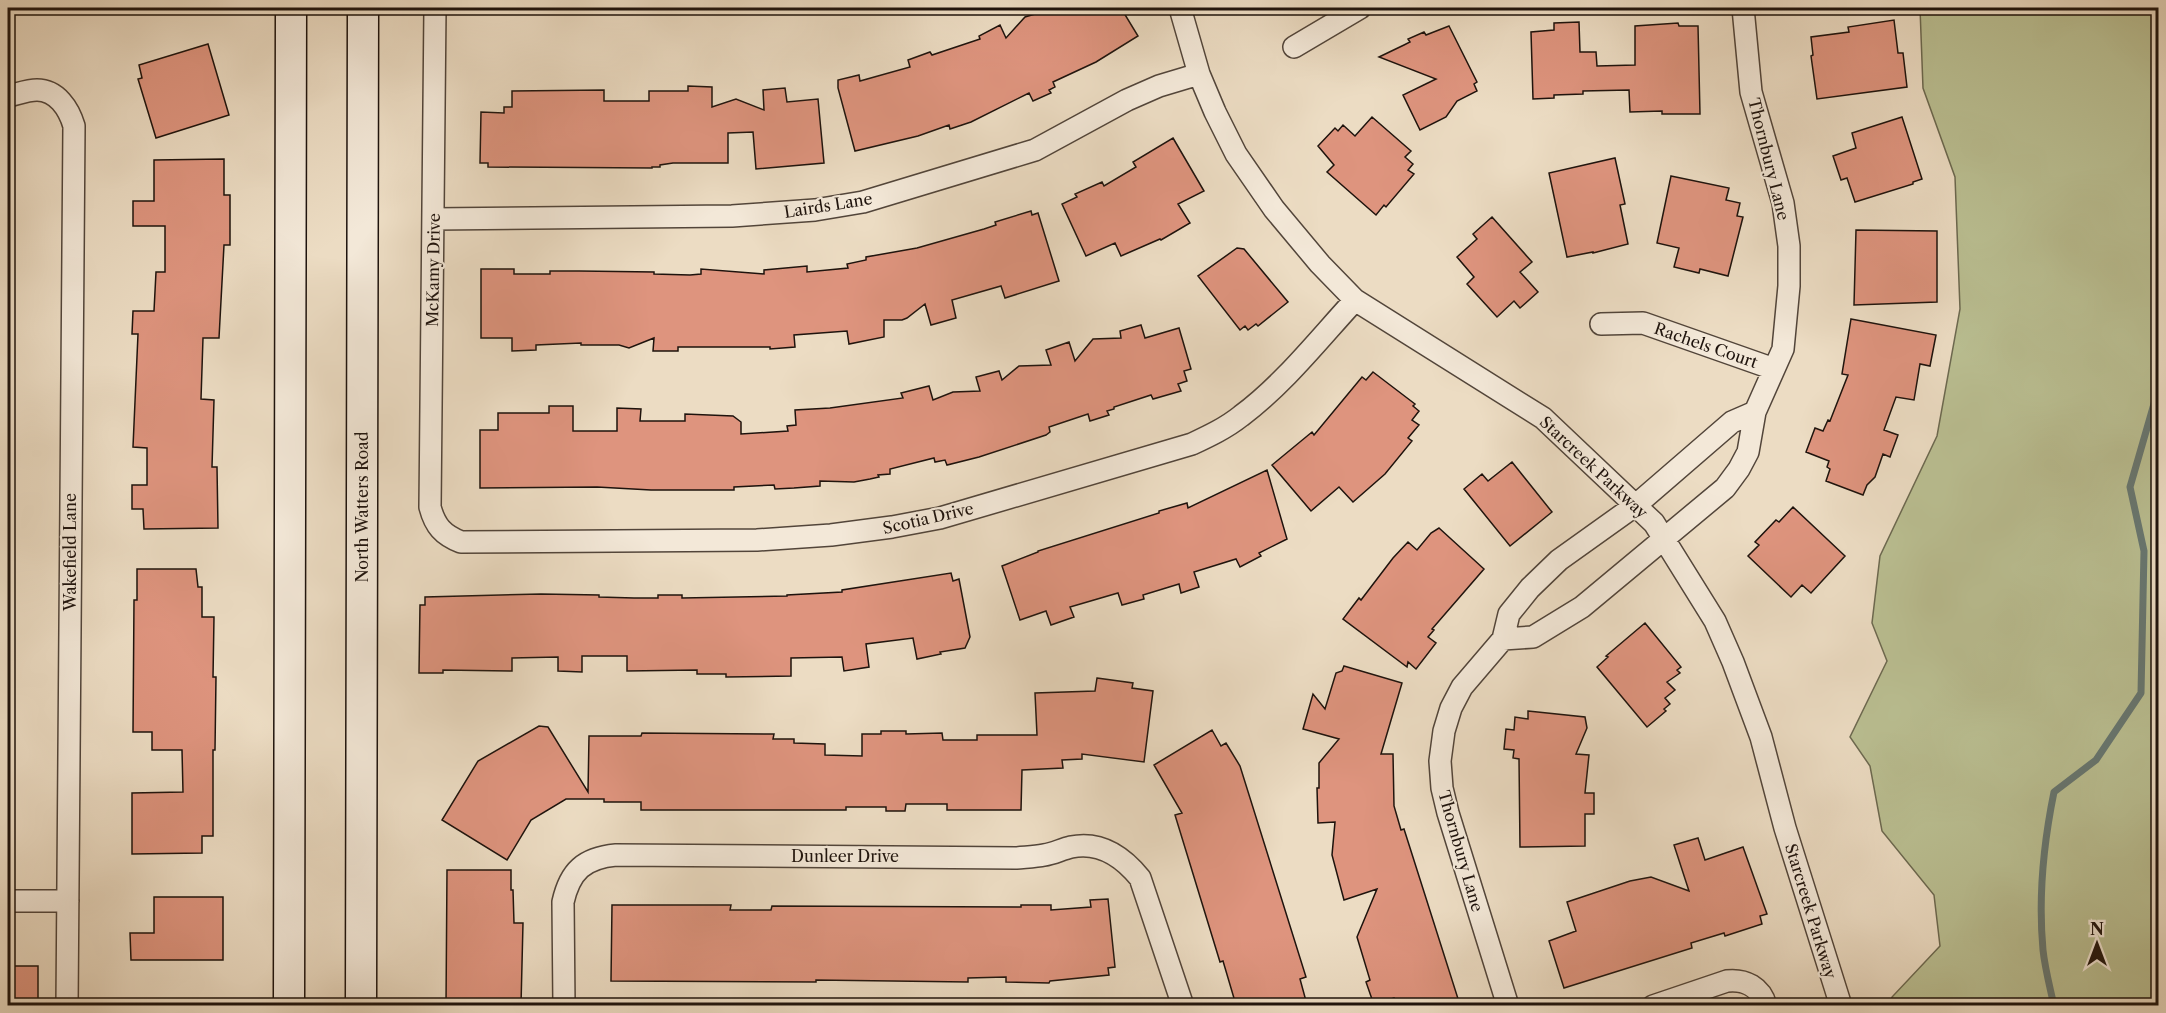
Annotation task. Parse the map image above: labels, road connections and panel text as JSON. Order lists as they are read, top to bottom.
{
  "streets": {
    "main road": ["North Watters Road"],
    "street": [
      "Thornbury Lane",
      "Lairds Lane",
      "McKamy Drive",
      "Rachels Court",
      "Starcreek Parkway",
      "Scotia Drive",
      "Wakefield Lane",
      "Dunleer Drive"
    ]
  },
  "crossings": [
    ["Thornbury Lane", "Rachels Court"],
    ["Thornbury Lane", "Starcreek Parkway"],
    ["Lairds Lane", "McKamy Drive"],
    ["Lairds Lane", "Starcreek Parkway"],
    ["McKamy Drive", "Scotia Drive"],
    ["Starcreek Parkway", "Scotia Drive"]
  ],
  "north": "top"
}
